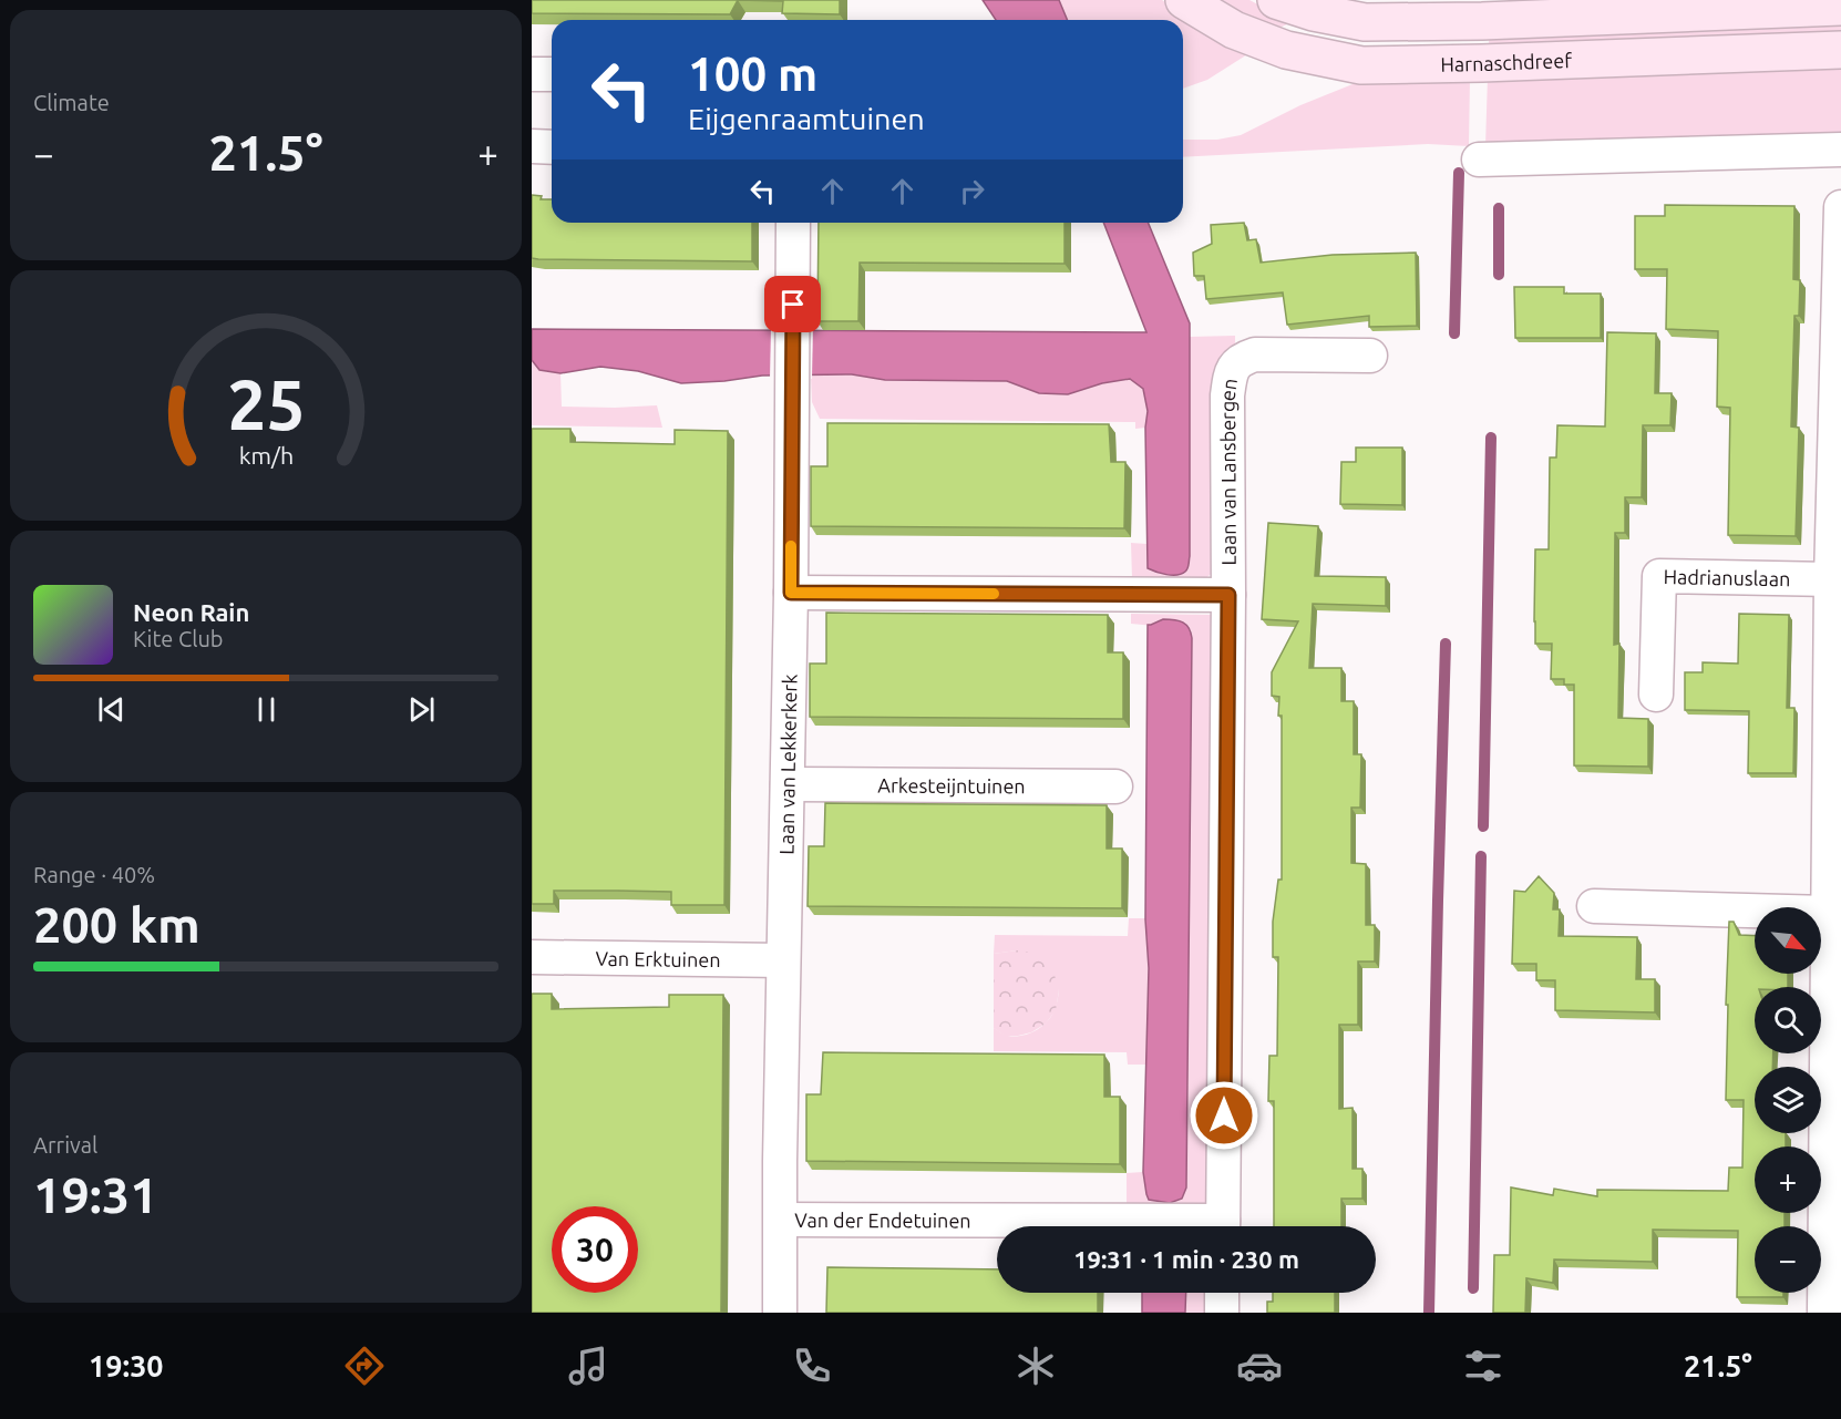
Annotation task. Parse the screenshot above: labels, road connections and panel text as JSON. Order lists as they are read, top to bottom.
{
  "streets": {
    "street": [
      "Harnaschdreef",
      "Laan van Lansbergen",
      "Hadrianuslaan",
      "Laan van Lekkerkerk",
      "Arkesteijntuinen",
      "Van Erktuinen",
      "Van der Endetuinen"
    ]
  },
  "crossings": [
    ["Laan van Lekkerkerk", "Arkesteijntuinen"],
    ["Laan van Lekkerkerk", "Van Erktuinen"],
    ["Laan van Lekkerkerk", "Van der Endetuinen"]
  ],
  "north": "bottom right",
  "page": {
    "tile": [
      "Climate",
      ["Range · 40%", "200 km"],
      ["Arrival", "19:31"]
    ],
    "turn": ["100 m", "Eijgenraamtuinen"],
    "heat": ["−", "21.5°", "+"],
    "song": ["Neon Rain", "Kite Club"],
    "map_buttons": ["+", "−"],
    "limit": "30",
    "trip": "19:31 · 1 min · 230 m",
    "tabs": ["19:30", "21.5°"],
    "gauge": ["25", "km/h"]
  }
}
